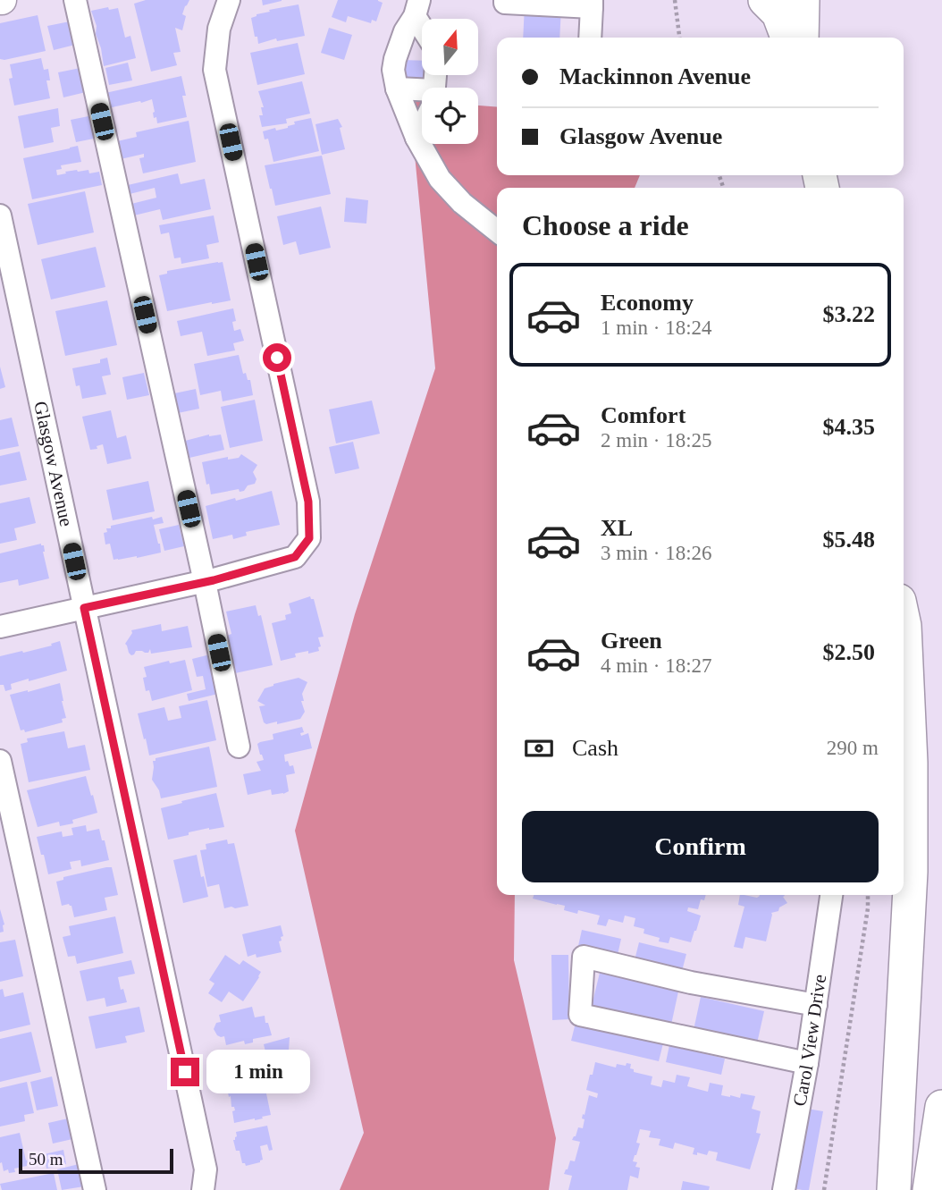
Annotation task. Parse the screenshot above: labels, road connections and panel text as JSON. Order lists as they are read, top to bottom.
{
  "streets": {
    "street": ["Glasgow Avenue", "Carol View Drive"]
  },
  "scale_bar": "50 m",
  "north": "top",
  "page": {
    "banner": ["Mackinnon Avenue", "Glasgow Avenue"],
    "heading": "Choose a ride",
    "list": [
      {
        "name": "Economy",
        "note": "1 min · 18:24",
        "value": "$3.22"
      },
      {
        "name": "Comfort",
        "note": "2 min · 18:25",
        "value": "$4.35"
      },
      {
        "name": "XL",
        "note": "3 min · 18:26",
        "value": "$5.48"
      },
      {
        "name": "Green",
        "note": "4 min · 18:27",
        "value": "$2.50"
      }
    ],
    "pay": ["Cash", "290 m"],
    "buttons": "Confirm",
    "bubble": "1 min",
    "scale": "50 m"
  }
}
